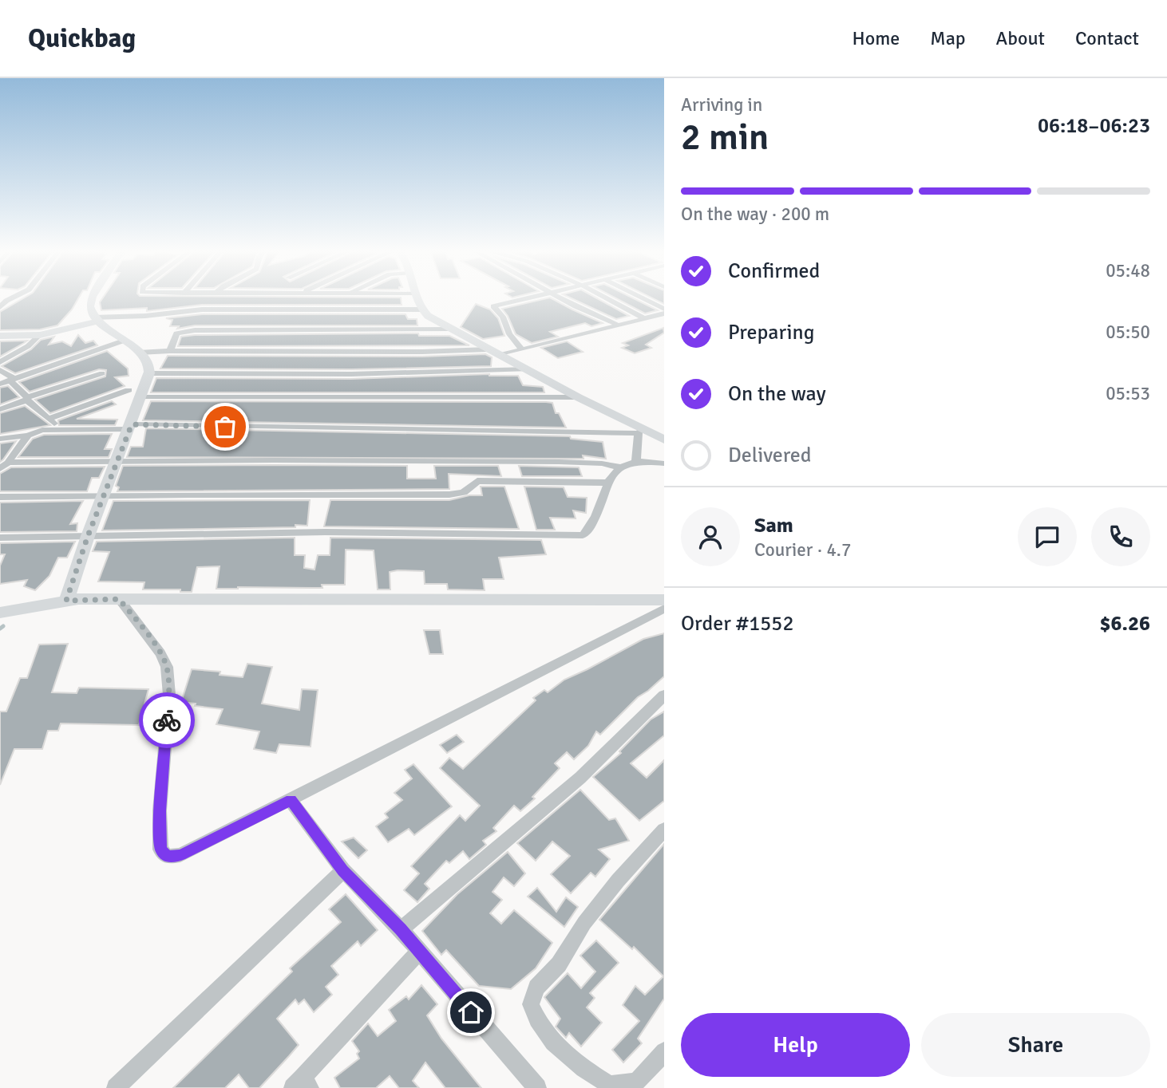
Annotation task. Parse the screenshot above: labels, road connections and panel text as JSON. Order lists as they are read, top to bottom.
{
  "page": {
    "header": "Quickbag",
    "nav": [
      "Home",
      "Map",
      "About",
      "Contact"
    ],
    "heading": ["2 min", "Arriving in", "06:18–06:23"],
    "panel": [
      "Sam",
      "Courier · 4.7",
      "Order #1552",
      "$6.26"
    ],
    "bar": "On the way · 200 m",
    "list": [
      ["Confirmed", "05:48"],
      ["Preparing", "05:50"],
      ["On the way", "05:53"],
      "Delivered"
    ],
    "buttons": ["Help", "Share"]
  }
}
